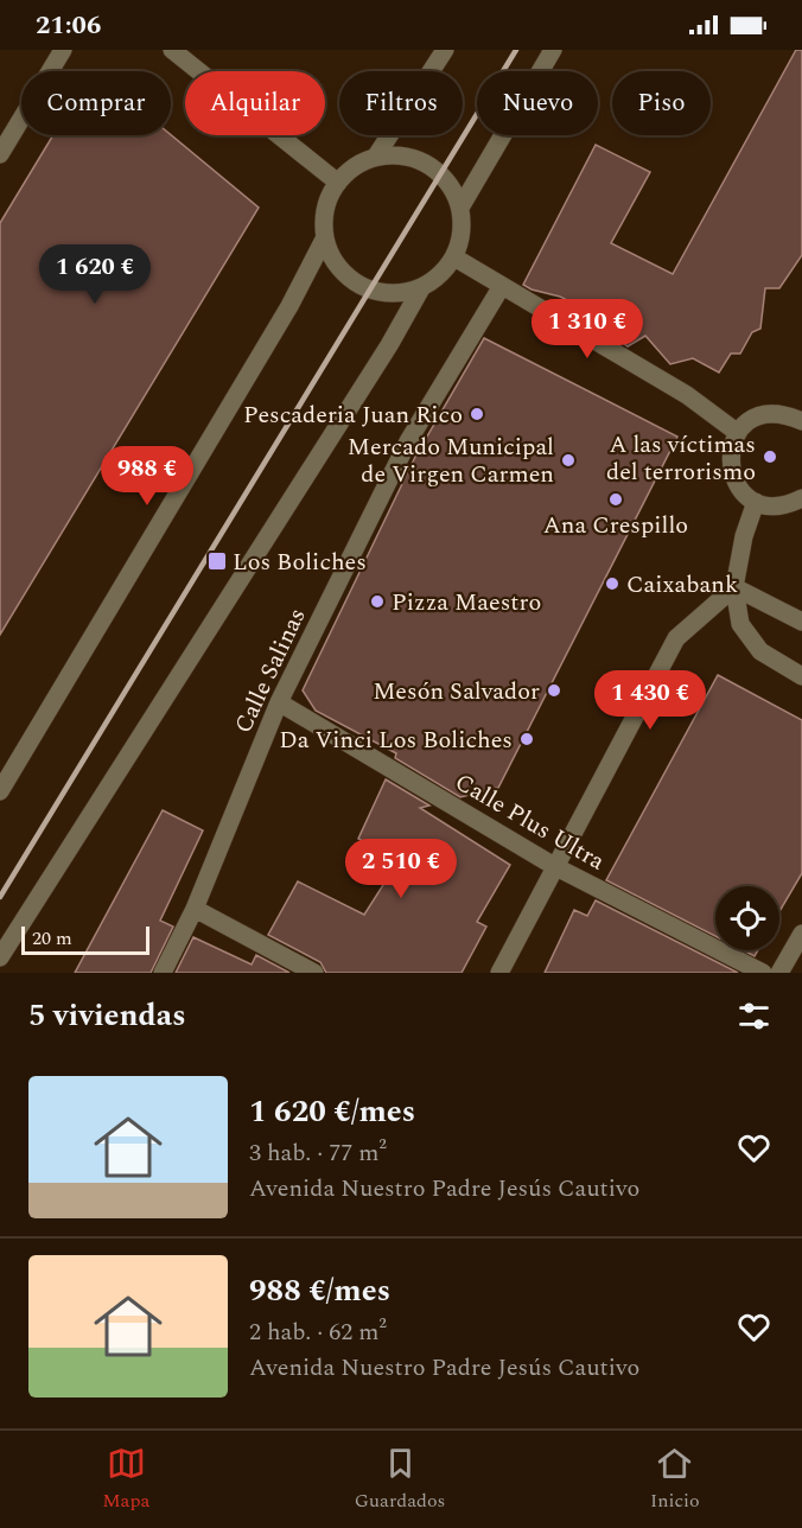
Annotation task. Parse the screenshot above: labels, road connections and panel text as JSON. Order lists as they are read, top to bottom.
{
  "streets": {
    "street": ["Calle Salinas", "Calle Plus Ultra"]
  },
  "crossings": [
    ["Calle Salinas", "Calle Plus Ultra"]
  ],
  "places": {
    "other": [
      "Pescaderia Juan Rico",
      "A las víctimas del terrorismo",
      "Mercado Municipal de Virgen Carmen",
      "Ana Crespillo",
      "Caixabank",
      "Pizza Maestro",
      "Mesón Salvador",
      "Da Vinci Los Boliches"
    ],
    "transit": ["Los Boliches"]
  },
  "scale_bar": "20 m",
  "page": {
    "status": "21:06",
    "chip": [
      "Comprar",
      "Alquilar",
      "Filtros",
      "Nuevo",
      "Piso"
    ],
    "price": [
      "1 620 €",
      "1 310 €",
      "988 €",
      "1 430 €",
      "2 510 €"
    ],
    "scale": "20 m",
    "heading": "5 viviendas",
    "list": [
      {
        "name": "1 620 €/mes",
        "note": "3 hab. · 77 m² · Avenida Nuestro Padre Jesús Cautivo"
      },
      {
        "name": "988 €/mes",
        "note": "2 hab. · 62 m² · Avenida Nuestro Padre Jesús Cautivo"
      }
    ],
    "tabs": ["Mapa", "Guardados", "Inicio"]
  }
}
